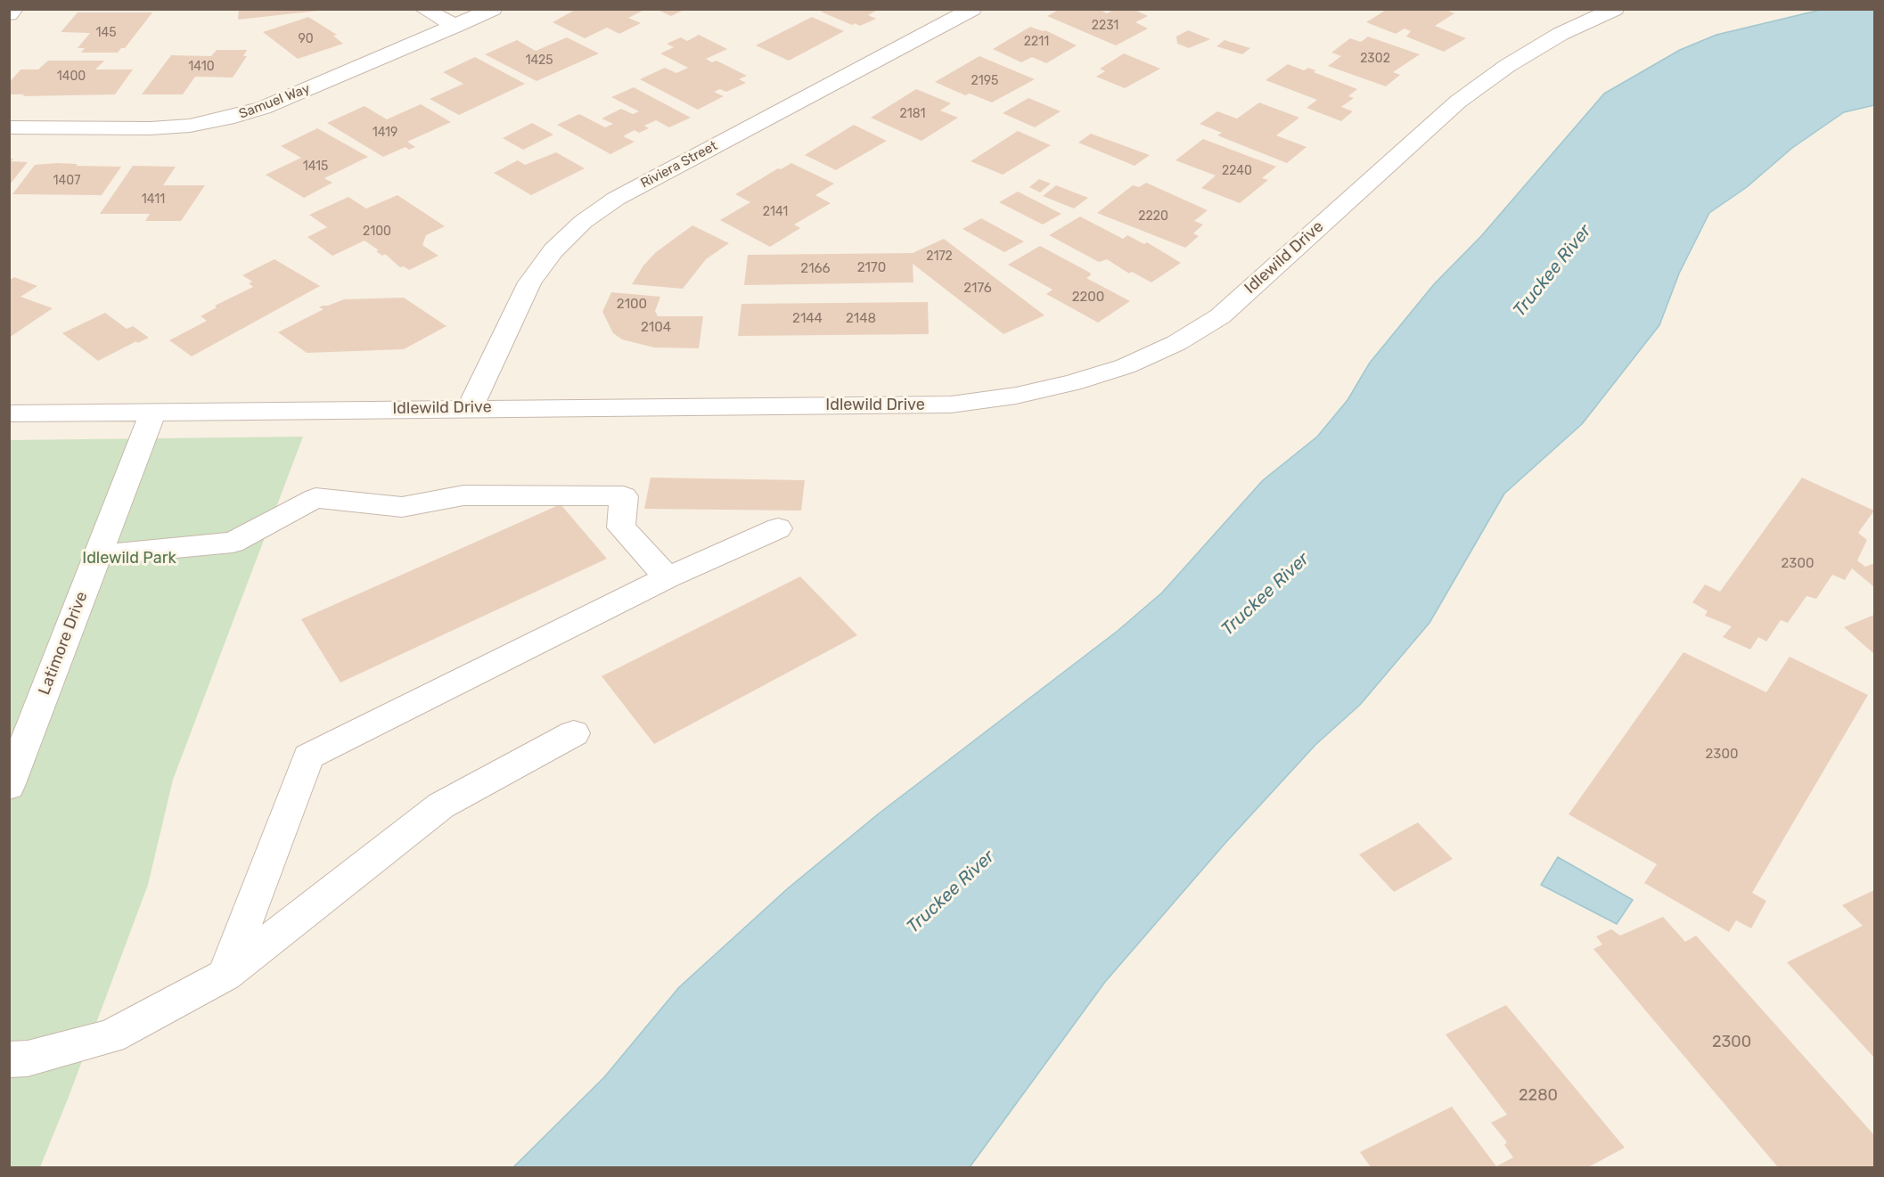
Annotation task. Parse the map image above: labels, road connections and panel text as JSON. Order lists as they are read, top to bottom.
{
  "streets": {
    "street": [
      "Samuel Way",
      "Riviera Street",
      "Idlewild Drive",
      "Latimore Drive"
    ]
  },
  "crossings": [
    ["Riviera Street", "Idlewild Drive"],
    ["Idlewild Drive", "Latimore Drive"]
  ],
  "water": ["Truckee River"],
  "parks": ["Idlewild Park"],
  "house_numbers": [
    "2231",
    "145",
    "90",
    "2211",
    "2302",
    "1425",
    "1410",
    "1400",
    "2195",
    "2181",
    "1419",
    "1415",
    "2240",
    "1407",
    "1411",
    "2141",
    "2220",
    "2100",
    "2172",
    "2170",
    "2166",
    "2176",
    "2200",
    "2100",
    "2144",
    "2148",
    "2104",
    "2300",
    "2300",
    "2300",
    "2280"
  ]
}
